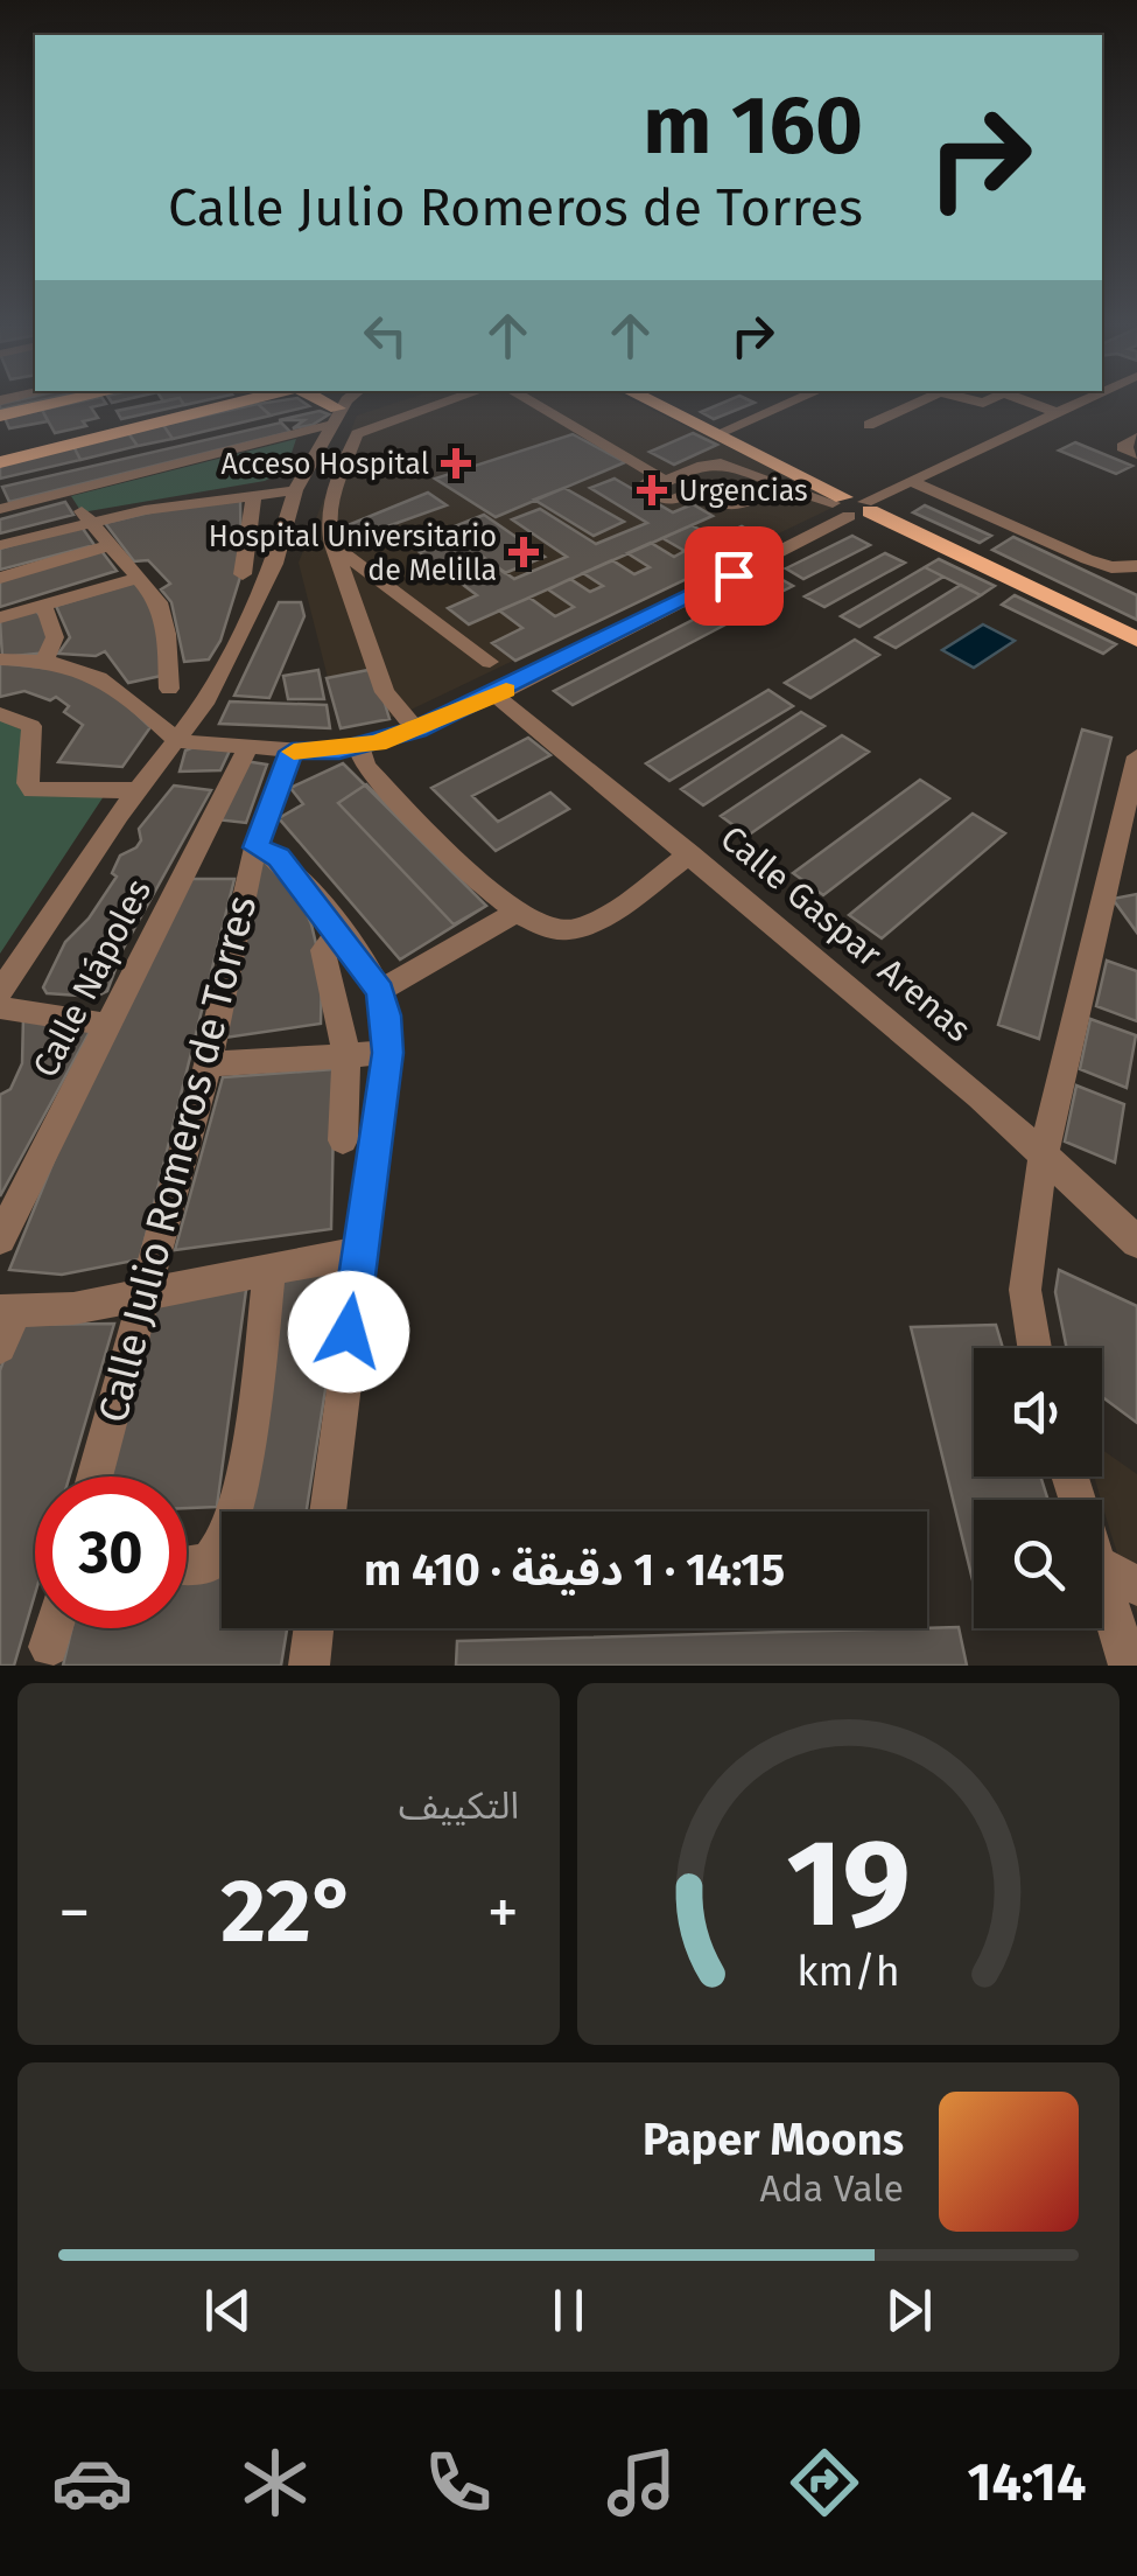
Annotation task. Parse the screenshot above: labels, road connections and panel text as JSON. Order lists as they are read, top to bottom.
{
  "streets": {
    "street": ["Calle Gaspar Arenas", "Calle Nápoles", "Calle Julio Romeros de Torres"]
  },
  "places": {
    "health": ["Acceso Hospital", "Urgencias", "Hospital Universitario de Melilla"]
  },
  "page": {
    "turn": ["160 m", "Calle Julio Romeros de Torres"],
    "limit": "30",
    "trip": "14:15 · 1 دقيقة · 410 m",
    "tile": "التكييف",
    "heat": ["−", "22°", "+"],
    "song": ["Paper Moons", "Ada Vale"],
    "tabs": "14:14",
    "gauge": ["19", "km/h"]
  }
}
